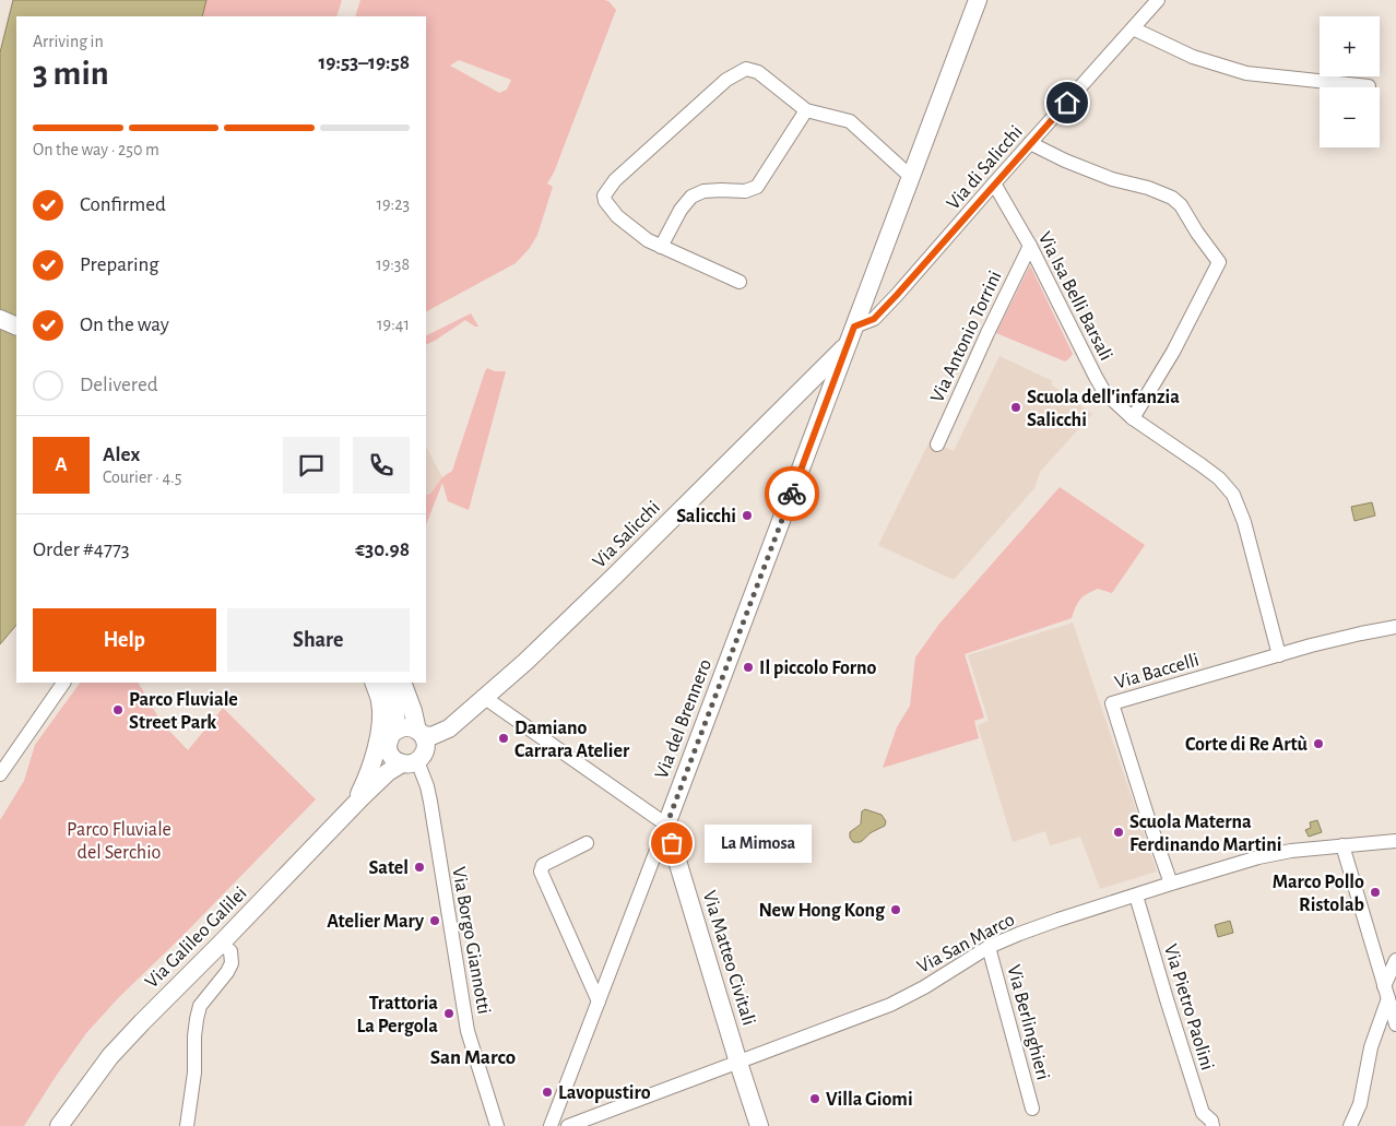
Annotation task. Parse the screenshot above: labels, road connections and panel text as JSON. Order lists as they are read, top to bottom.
{
  "streets": {
    "main road": [
      "Via Salicchi",
      "Via del Brennero",
      "Via Galileo Galilei",
      "Via Matteo Civitali"
    ],
    "street": [
      "Via di Salicchi",
      "Via Isa Belli Barsali",
      "Via Antonio Torrini",
      "Via Baccelli",
      "Via Borgo Giannotti",
      "Via San Marco",
      "Via Pietro Paolini",
      "Via Berlinghieri"
    ]
  },
  "crossings": [
    ["Via di Salicchi", "Via Isa Belli Barsali"],
    ["Via di Salicchi", "Via Salicchi"],
    ["Via di Salicchi", "Via del Brennero"],
    ["Via Isa Belli Barsali", "Via Antonio Torrini"],
    ["Via Isa Belli Barsali", "Via Baccelli"],
    ["Via Salicchi", "Via del Brennero"],
    ["Via Salicchi", "Via Galileo Galilei"],
    ["Via Salicchi", "Via Borgo Giannotti"],
    ["Via Baccelli", "Via San Marco"],
    ["Via del Brennero", "Via Matteo Civitali"],
    ["Via Galileo Galilei", "Via Borgo Giannotti"],
    ["Via San Marco", "Via Matteo Civitali"],
    ["Via San Marco", "Via Pietro Paolini"],
    ["Via San Marco", "Via Berlinghieri"]
  ],
  "districts": ["San Marco"],
  "parks": ["Parco Fluviale del Serchio"],
  "places": [
    "Scuola dell'infanzia Salicchi",
    "Salicchi",
    "Il piccolo Forno",
    "Parco Fluviale Street Park",
    "Damiano Carrara Atelier",
    "Corte di Re Artù",
    "Scuola Materna Ferdinando Martini",
    "La Mimosa",
    "Satel",
    "Marco Pollo Ristolab",
    "New Hong Kong",
    "Atelier Mary",
    "Trattoria La Pergola",
    "Lavopustiro",
    "Villa Giomi"
  ],
  "page": {
    "map_buttons": ["+", "−"],
    "heading": ["3 min", "Arriving in", "19:53–19:58"],
    "panel": [
      "Alex",
      "Courier · 4.5",
      "Order #4773",
      "€30.98"
    ],
    "bar": "On the way · 250 m",
    "list": [
      ["Confirmed", "19:23"],
      ["Preparing", "19:38"],
      ["On the way", "19:41"],
      "Delivered"
    ],
    "round": "A",
    "buttons": ["Help", "Share"],
    "bubble": "La Mimosa"
  }
}
